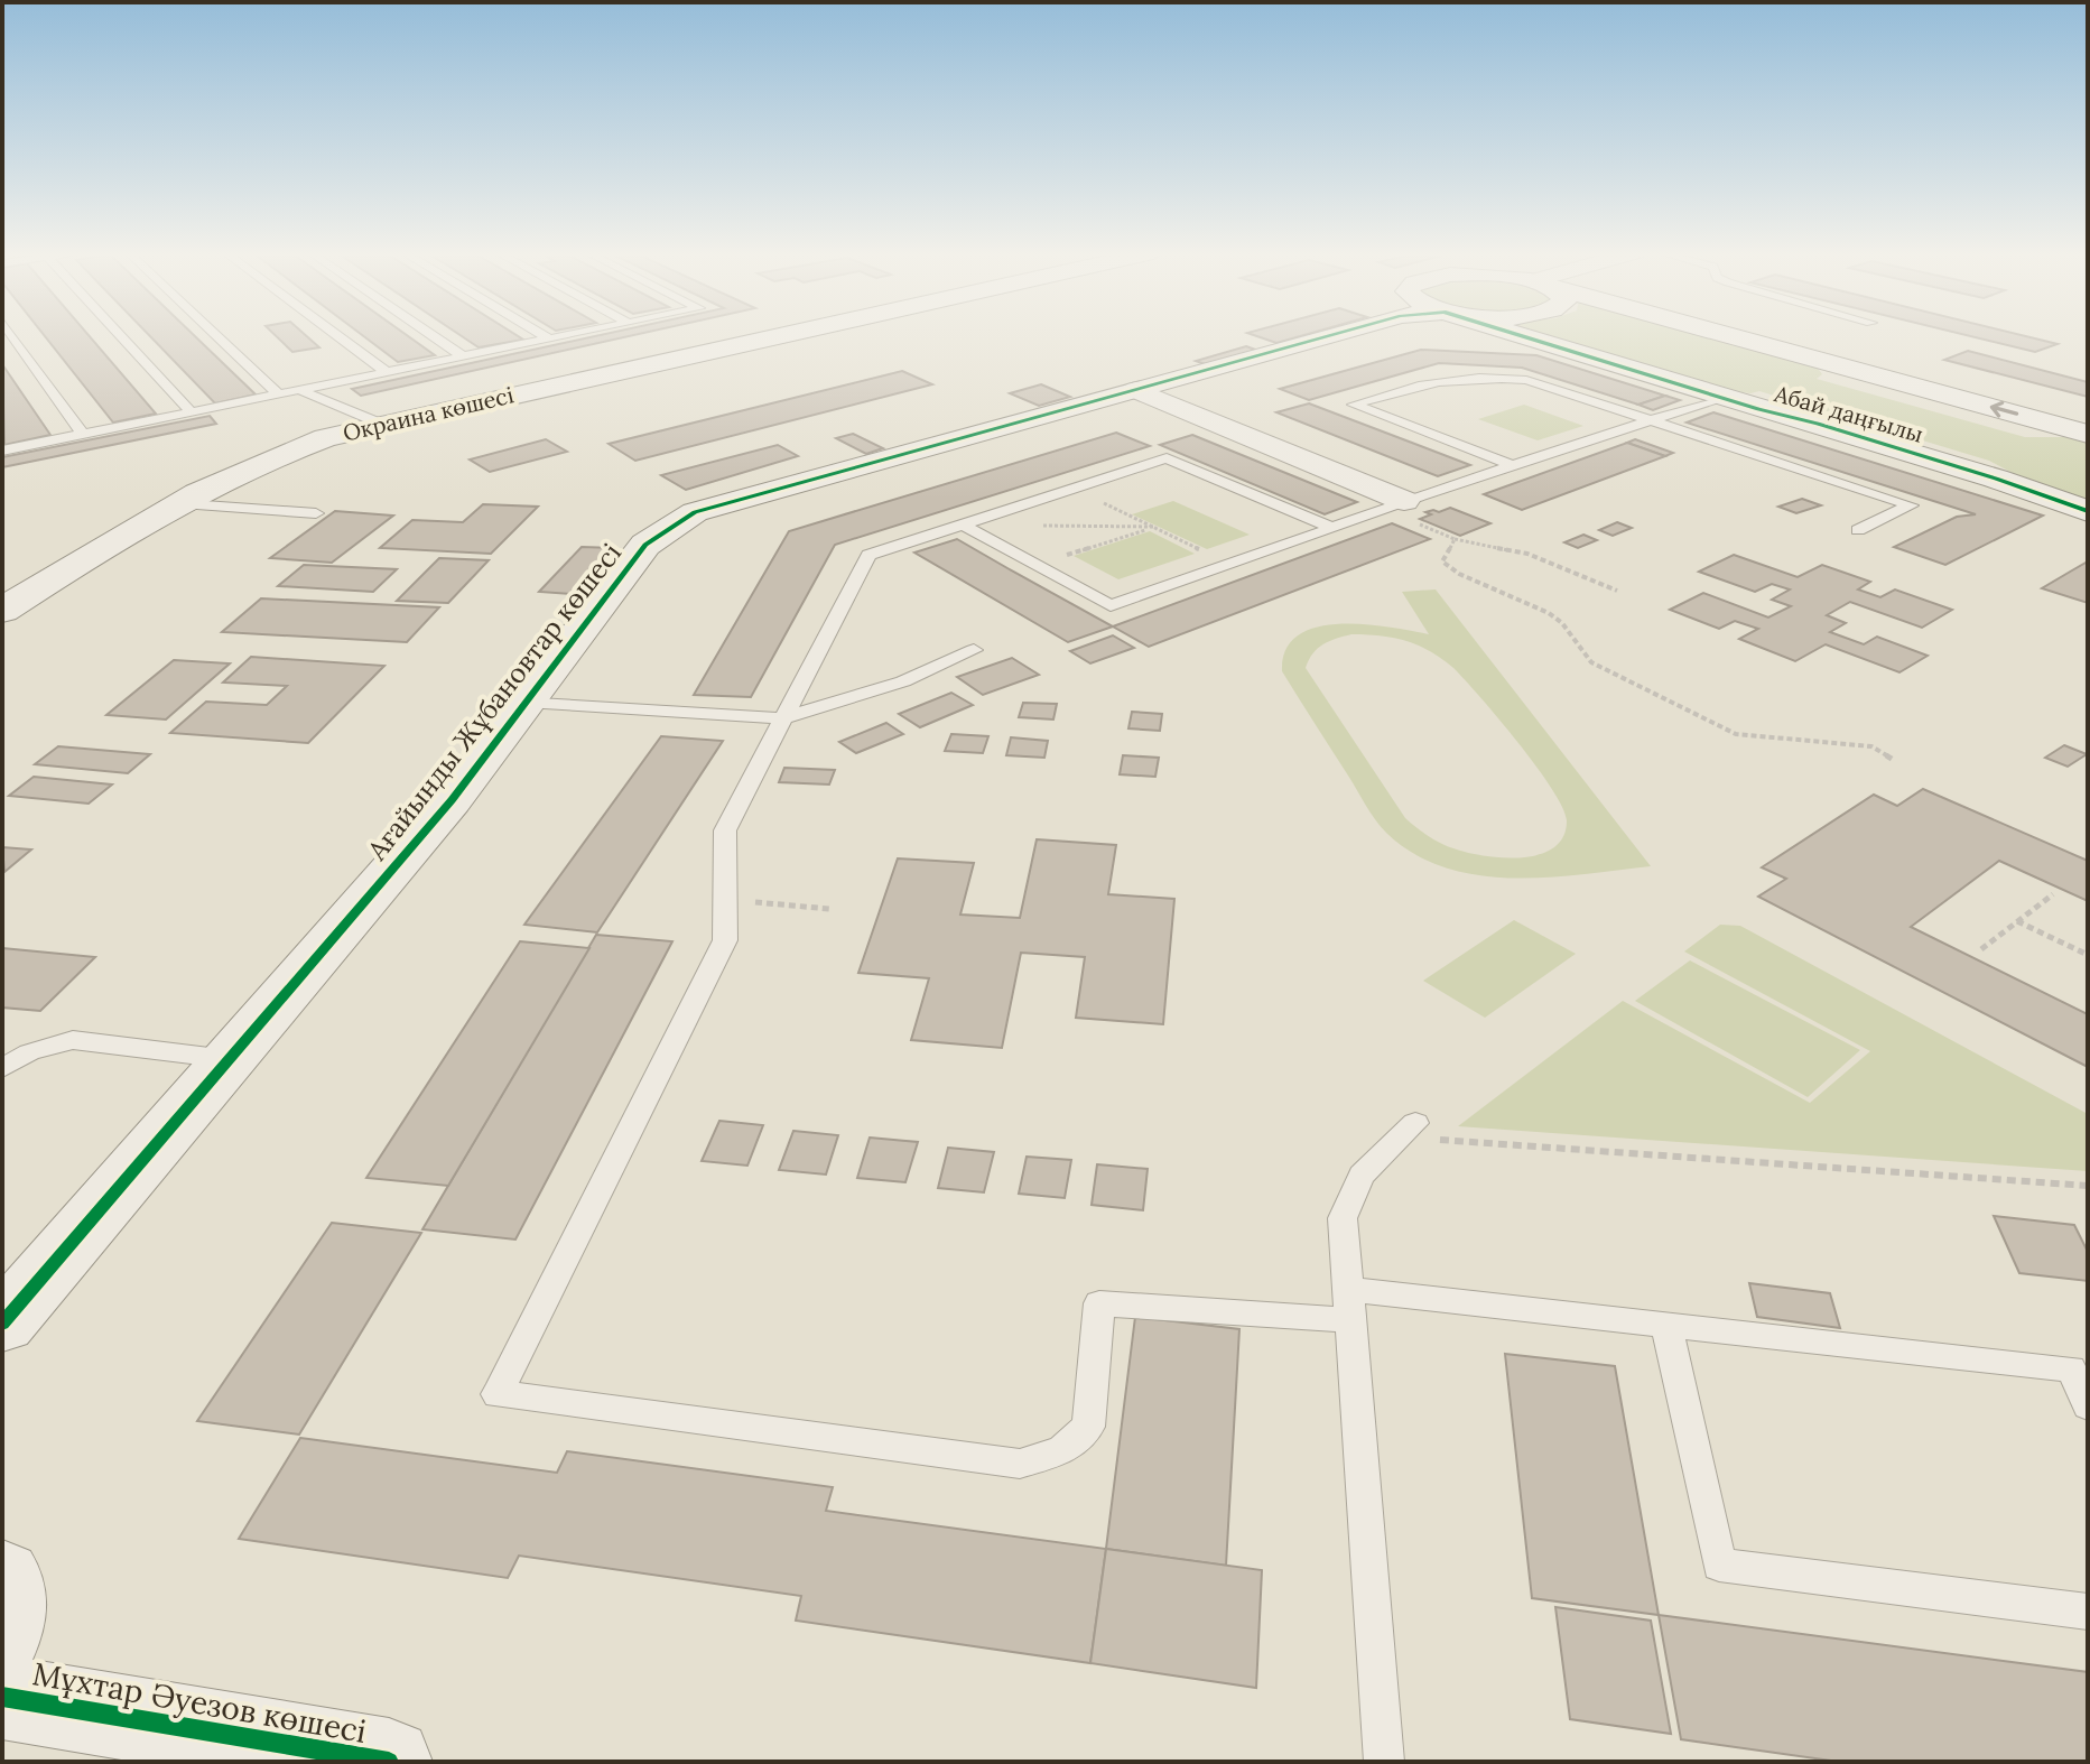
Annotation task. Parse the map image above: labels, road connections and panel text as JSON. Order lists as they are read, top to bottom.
{
  "streets": {
    "street": [
      "Окраина көшесі",
      "Абай даңғылы",
      "Ағайынды Жұбановтар көшесі",
      "Мұхтар Әуезов көшесі"
    ]
  }
}
